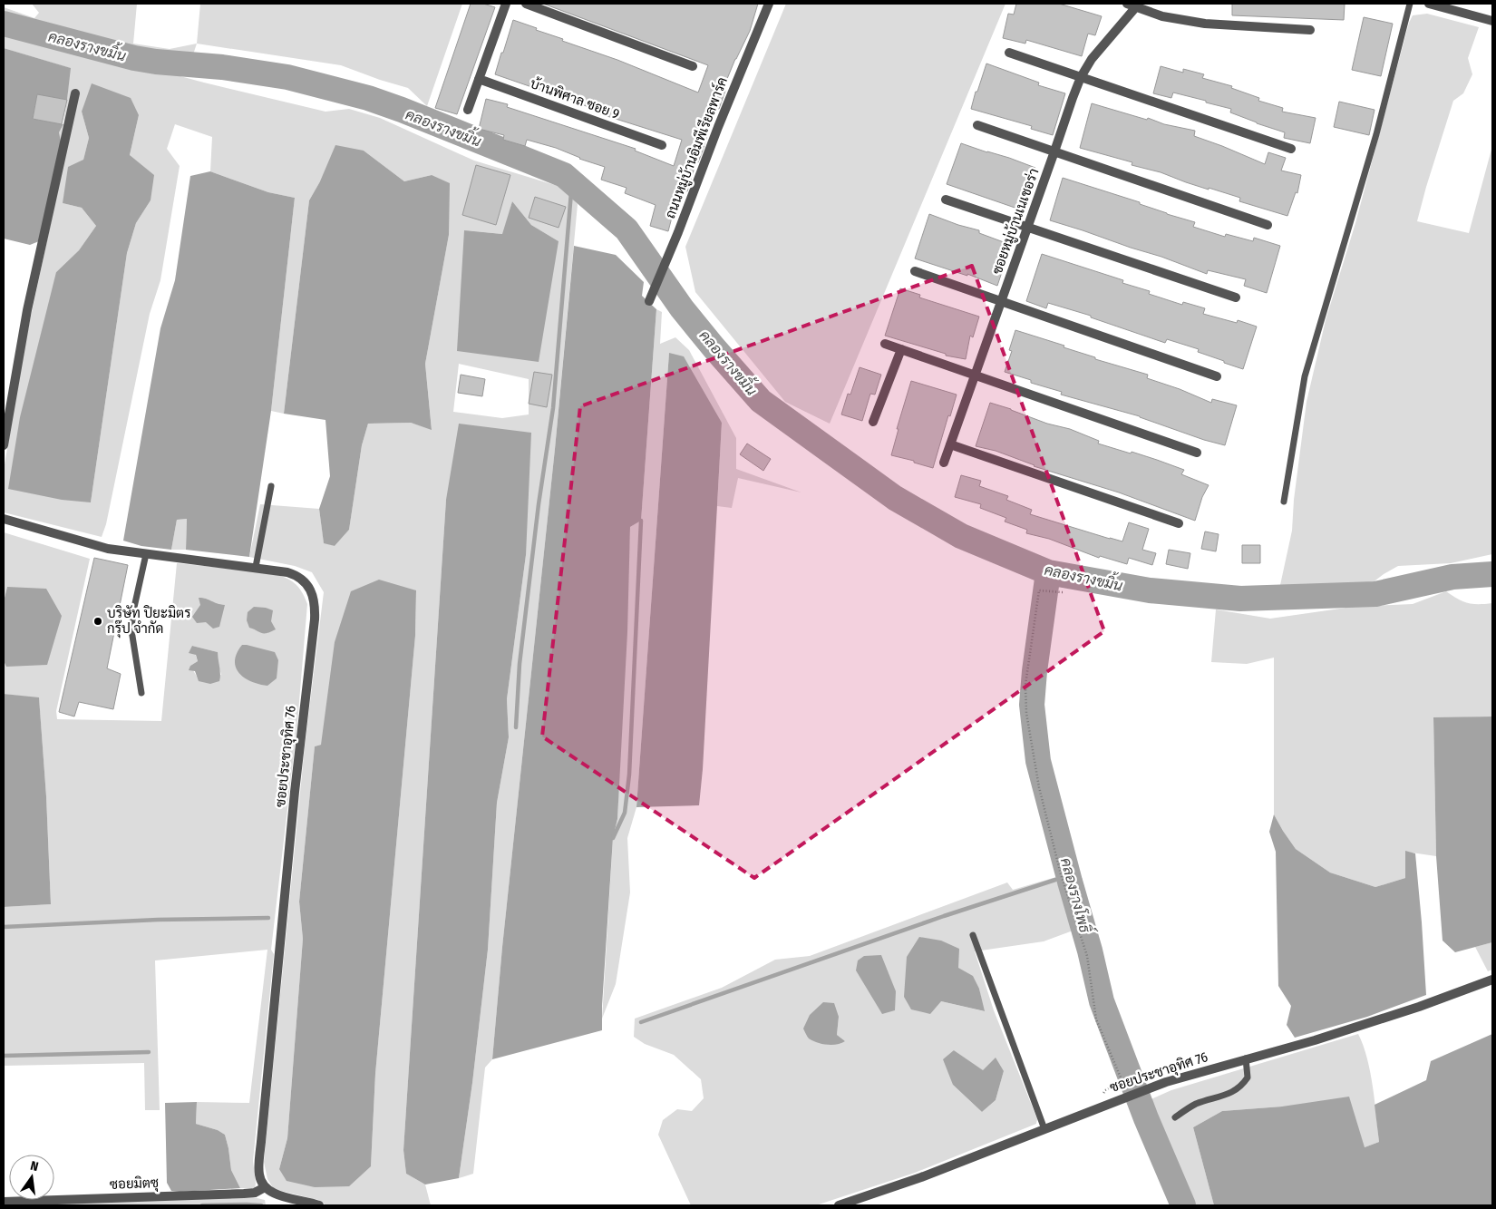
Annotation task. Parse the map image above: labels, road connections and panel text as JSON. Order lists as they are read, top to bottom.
{
  "streets": {
    "street": [
      "บ้านพิศาล ซอย 9",
      "ถนนหมู่บ้านอิมพีเรียลพาร์ค",
      "ซอยหมู่บ้านเนเชอร่า",
      "ซอยประชาอุทิศ 76",
      "ซอยมิตซุ"
    ]
  },
  "crossings": [
    ["ซอยประชาอุทิศ 76", "ซอยมิตซุ"]
  ],
  "water": ["คลองรางขมิ้น", "คลองรางโพธิ์"],
  "places": ["บริษัท ปิยะมิตร กรุ๊ป จำกัด"],
  "north": "top"
}
